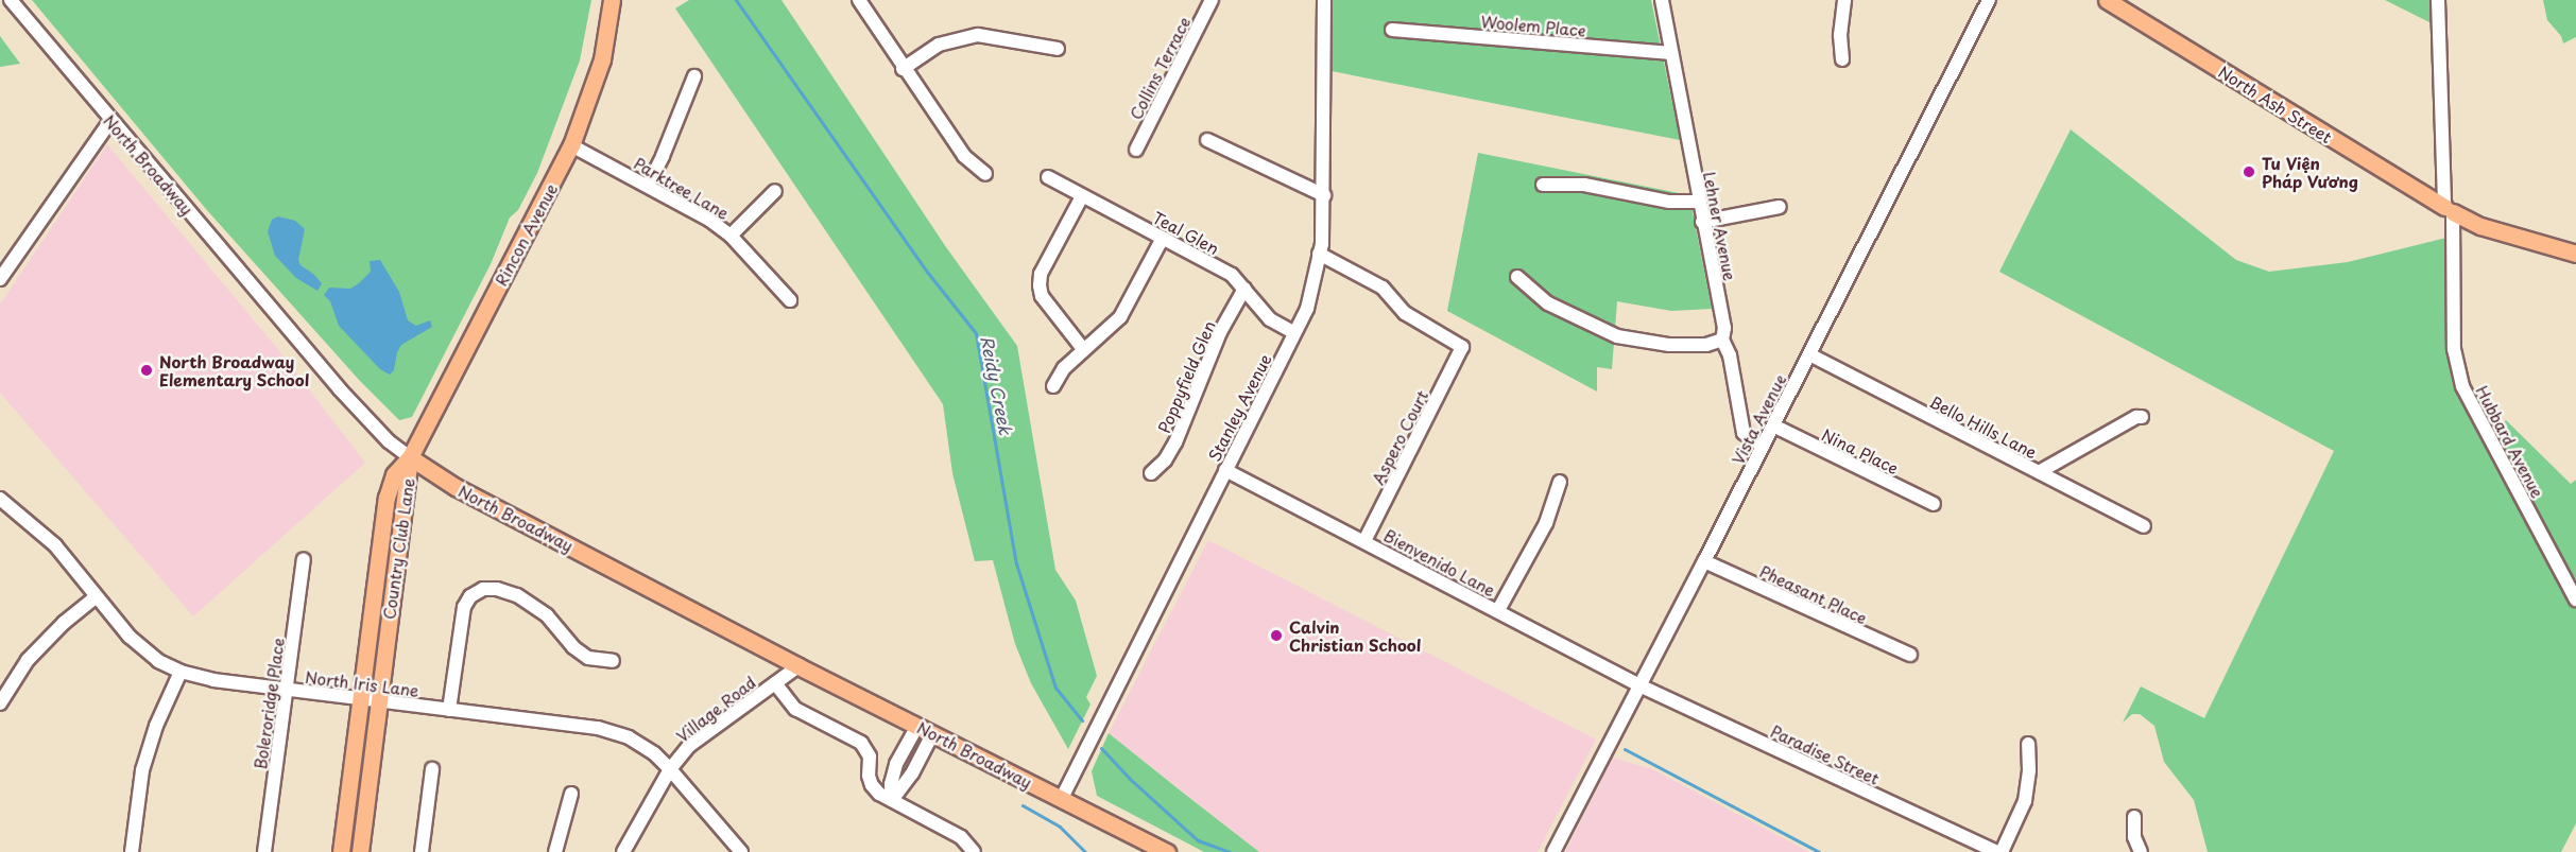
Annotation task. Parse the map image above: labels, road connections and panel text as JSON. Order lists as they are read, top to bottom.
{
  "streets": {
    "main road": [
      "North Ash Street",
      "North Broadway",
      "Rincon Avenue",
      "Country Club Lane"
    ],
    "street": [
      "Woolem Place",
      "Collins Terrace",
      "Parktree Lane",
      "Lehner Avenue",
      "Teal Glen",
      "Poppyfield Glen",
      "Stanley Avenue",
      "Vista Avenue",
      "Bello Hills Lane",
      "Aspero Court",
      "Hubbard Avenue",
      "Nina Place",
      "Bienvenido Lane",
      "Pheasant Place",
      "North Iris Lane",
      "Boleroridge Place",
      "Village Road",
      "Paradise Street"
    ]
  },
  "crossings": [
    ["Woolem Place", "Lehner Avenue"],
    ["North Ash Street", "Hubbard Avenue"],
    ["North Broadway", "Rincon Avenue"],
    ["North Broadway", "Stanley Avenue"],
    ["North Broadway", "Country Club Lane"],
    ["North Broadway", "Village Road"],
    ["Parktree Lane", "Rincon Avenue"],
    ["Lehner Avenue", "Vista Avenue"],
    ["Teal Glen", "Poppyfield Glen"],
    ["Teal Glen", "Stanley Avenue"],
    ["Rincon Avenue", "Country Club Lane"],
    ["Stanley Avenue", "Aspero Court"],
    ["Stanley Avenue", "Bienvenido Lane"],
    ["Vista Avenue", "Bello Hills Lane"],
    ["Vista Avenue", "Nina Place"],
    ["Vista Avenue", "Bienvenido Lane"],
    ["Vista Avenue", "Pheasant Place"],
    ["Vista Avenue", "Paradise Street"],
    ["Aspero Court", "Bienvenido Lane"],
    ["Country Club Lane", "North Iris Lane"],
    ["Bienvenido Lane", "Paradise Street"],
    ["North Iris Lane", "Boleroridge Place"],
    ["North Iris Lane", "Village Road"]
  ],
  "water": ["Reidy Creek"],
  "places": ["Tu Viện Pháp Vương", "North Broadway Elementary School", "Calvin Christian School"]
}
